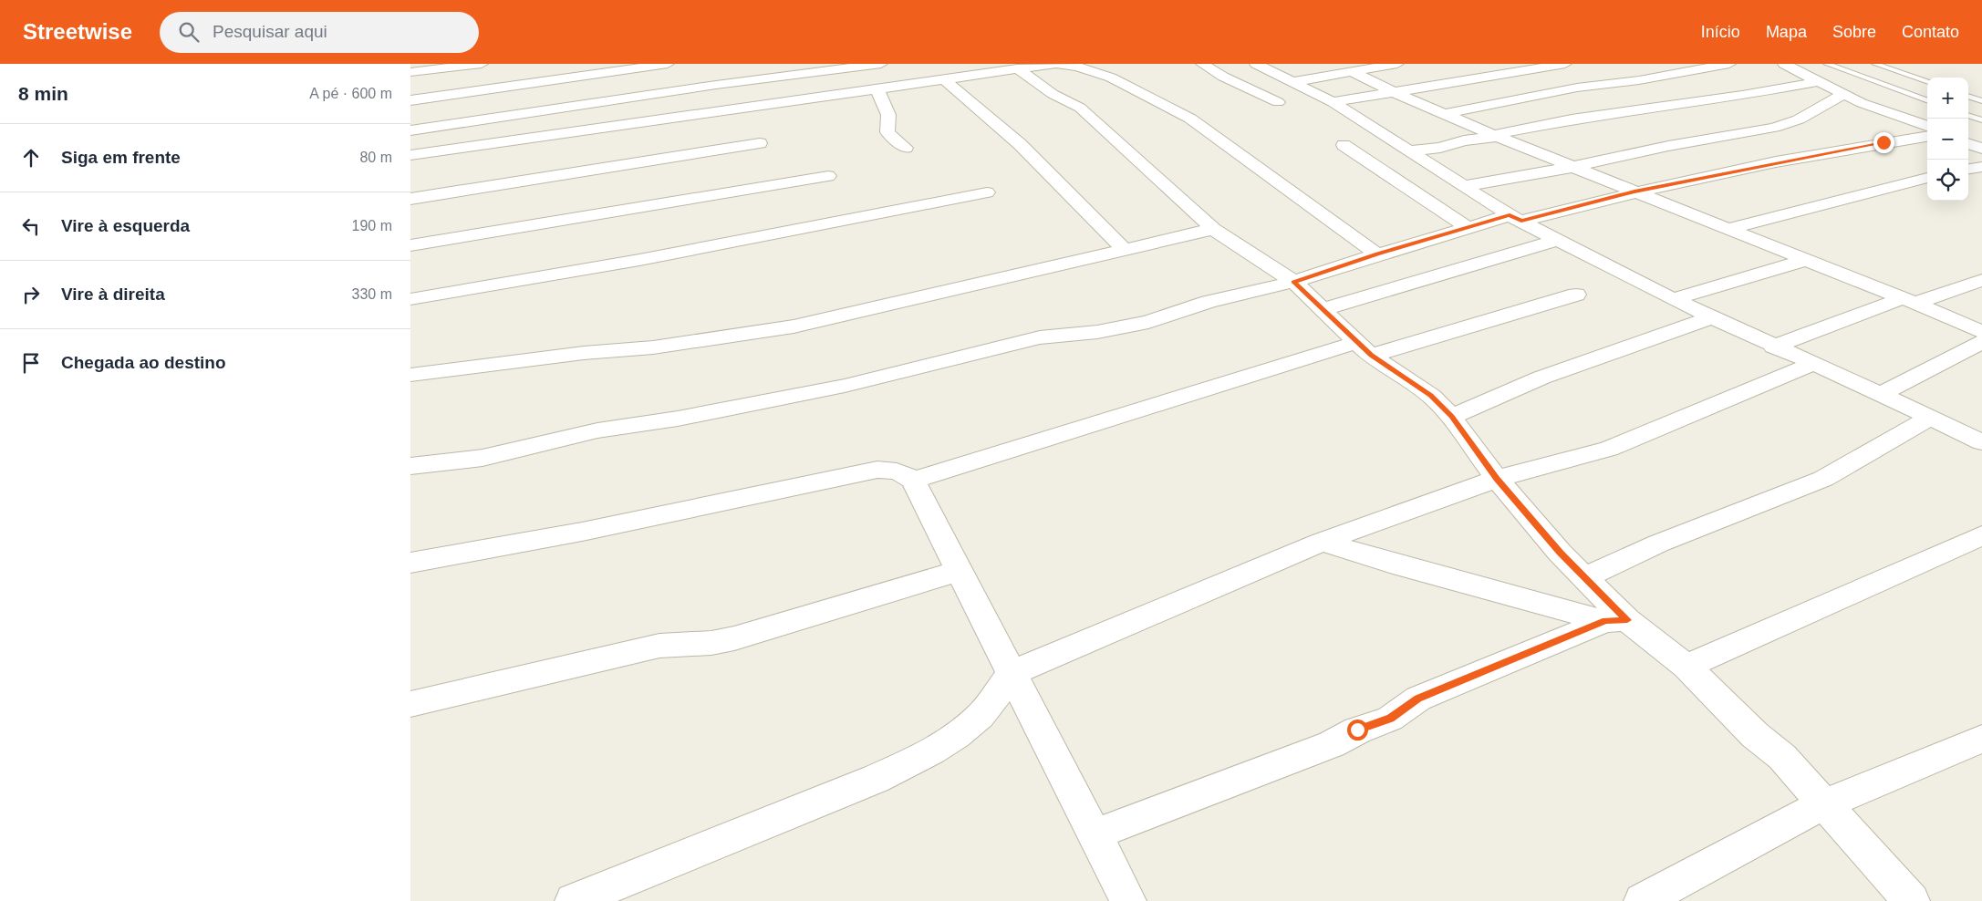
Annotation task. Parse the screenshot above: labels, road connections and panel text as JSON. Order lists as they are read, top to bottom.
{
  "page": {
    "header": "Streetwise",
    "search": "Pesquisar aqui",
    "nav": [
      "Início",
      "Mapa",
      "Sobre",
      "Contato"
    ],
    "heading": ["8 min", "A pé · 600 m"],
    "map_buttons": ["+", "−"],
    "list": [
      ["Siga em frente", "80 m"],
      ["Vire à esquerda", "190 m"],
      ["Vire à direita", "330 m"],
      "Chegada ao destino"
    ]
  }
}
